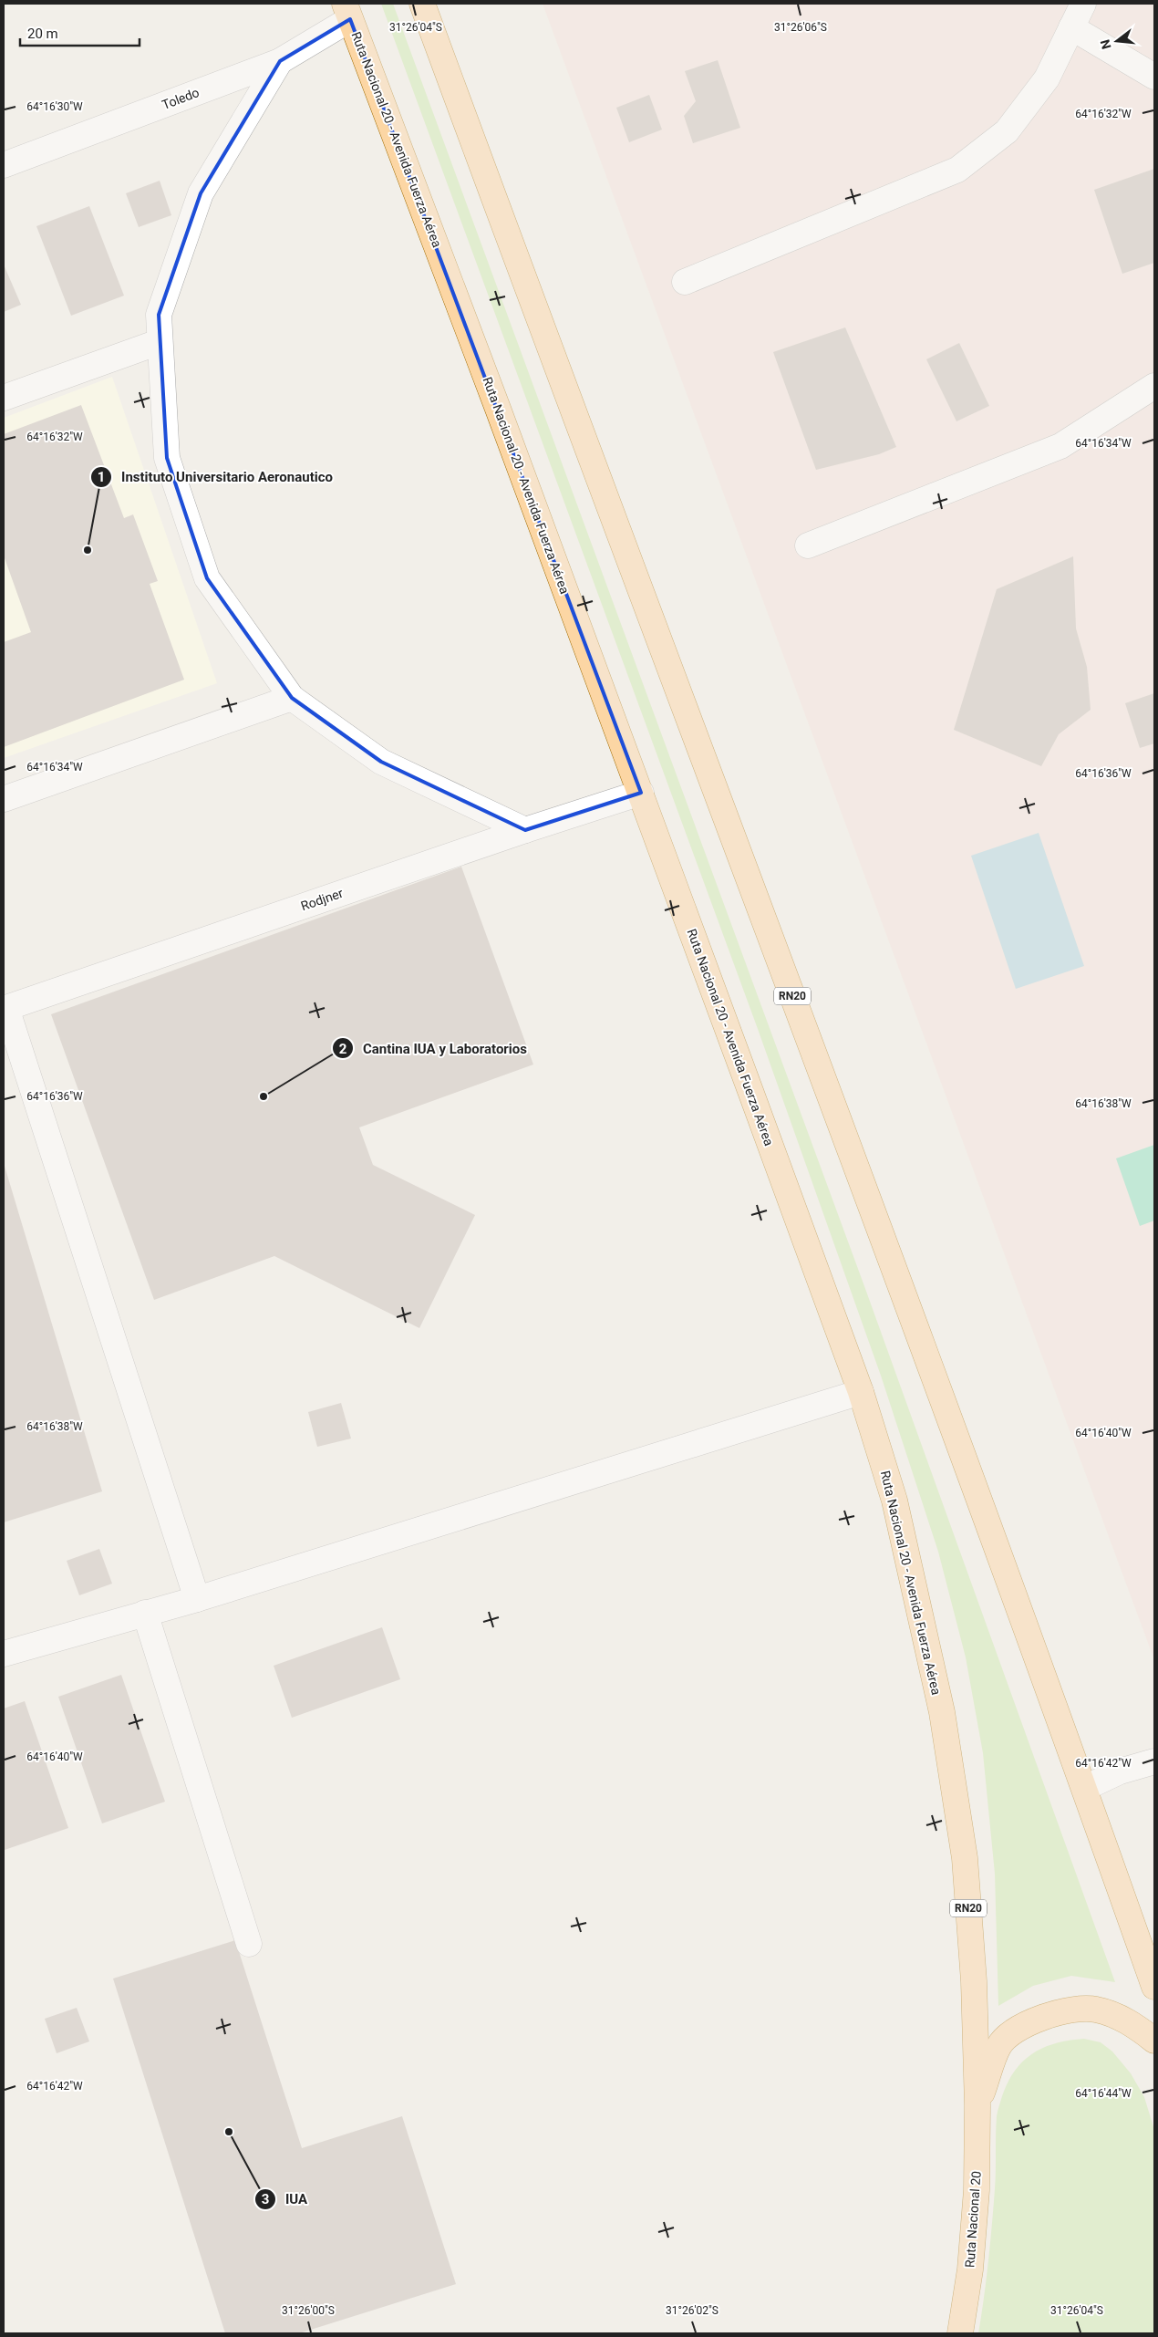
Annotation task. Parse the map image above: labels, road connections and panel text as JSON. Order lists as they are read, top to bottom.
{
  "streets": {
    "main road": ["Ruta Nacional 20 - Avenida Fuerza Aérea", "RN20", "Ruta Nacional 20"],
    "street": ["Toledo", "Rodjner"]
  },
  "crossings": [
    ["Toledo", "Ruta Nacional 20 - Avenida Fuerza Aérea"],
    ["Ruta Nacional 20 - Avenida Fuerza Aérea", "Rodjner"],
    ["Ruta Nacional 20 - Avenida Fuerza Aérea", "RN20"],
    ["Ruta Nacional 20 - Avenida Fuerza Aérea", "Ruta Nacional 20"],
    ["RN20", "Ruta Nacional 20"]
  ],
  "places": ["Instituto Universitario Aeronautico", "Cantina IUA y Laboratorios", "IUA"],
  "scale_bar": "20 m",
  "north": "left",
  "coordinates": [
    "31°26'04\"S",
    "31°26'06\"S",
    "64°16'30\"W",
    "64°16'32\"W",
    "64°16'34\"W",
    "64°16'36\"W",
    "64°16'38\"W",
    "64°16'40\"W",
    "64°16'42\"W",
    "64°16'44\"W",
    "31°26'00\"S",
    "31°26'02\"S"
  ]
}
